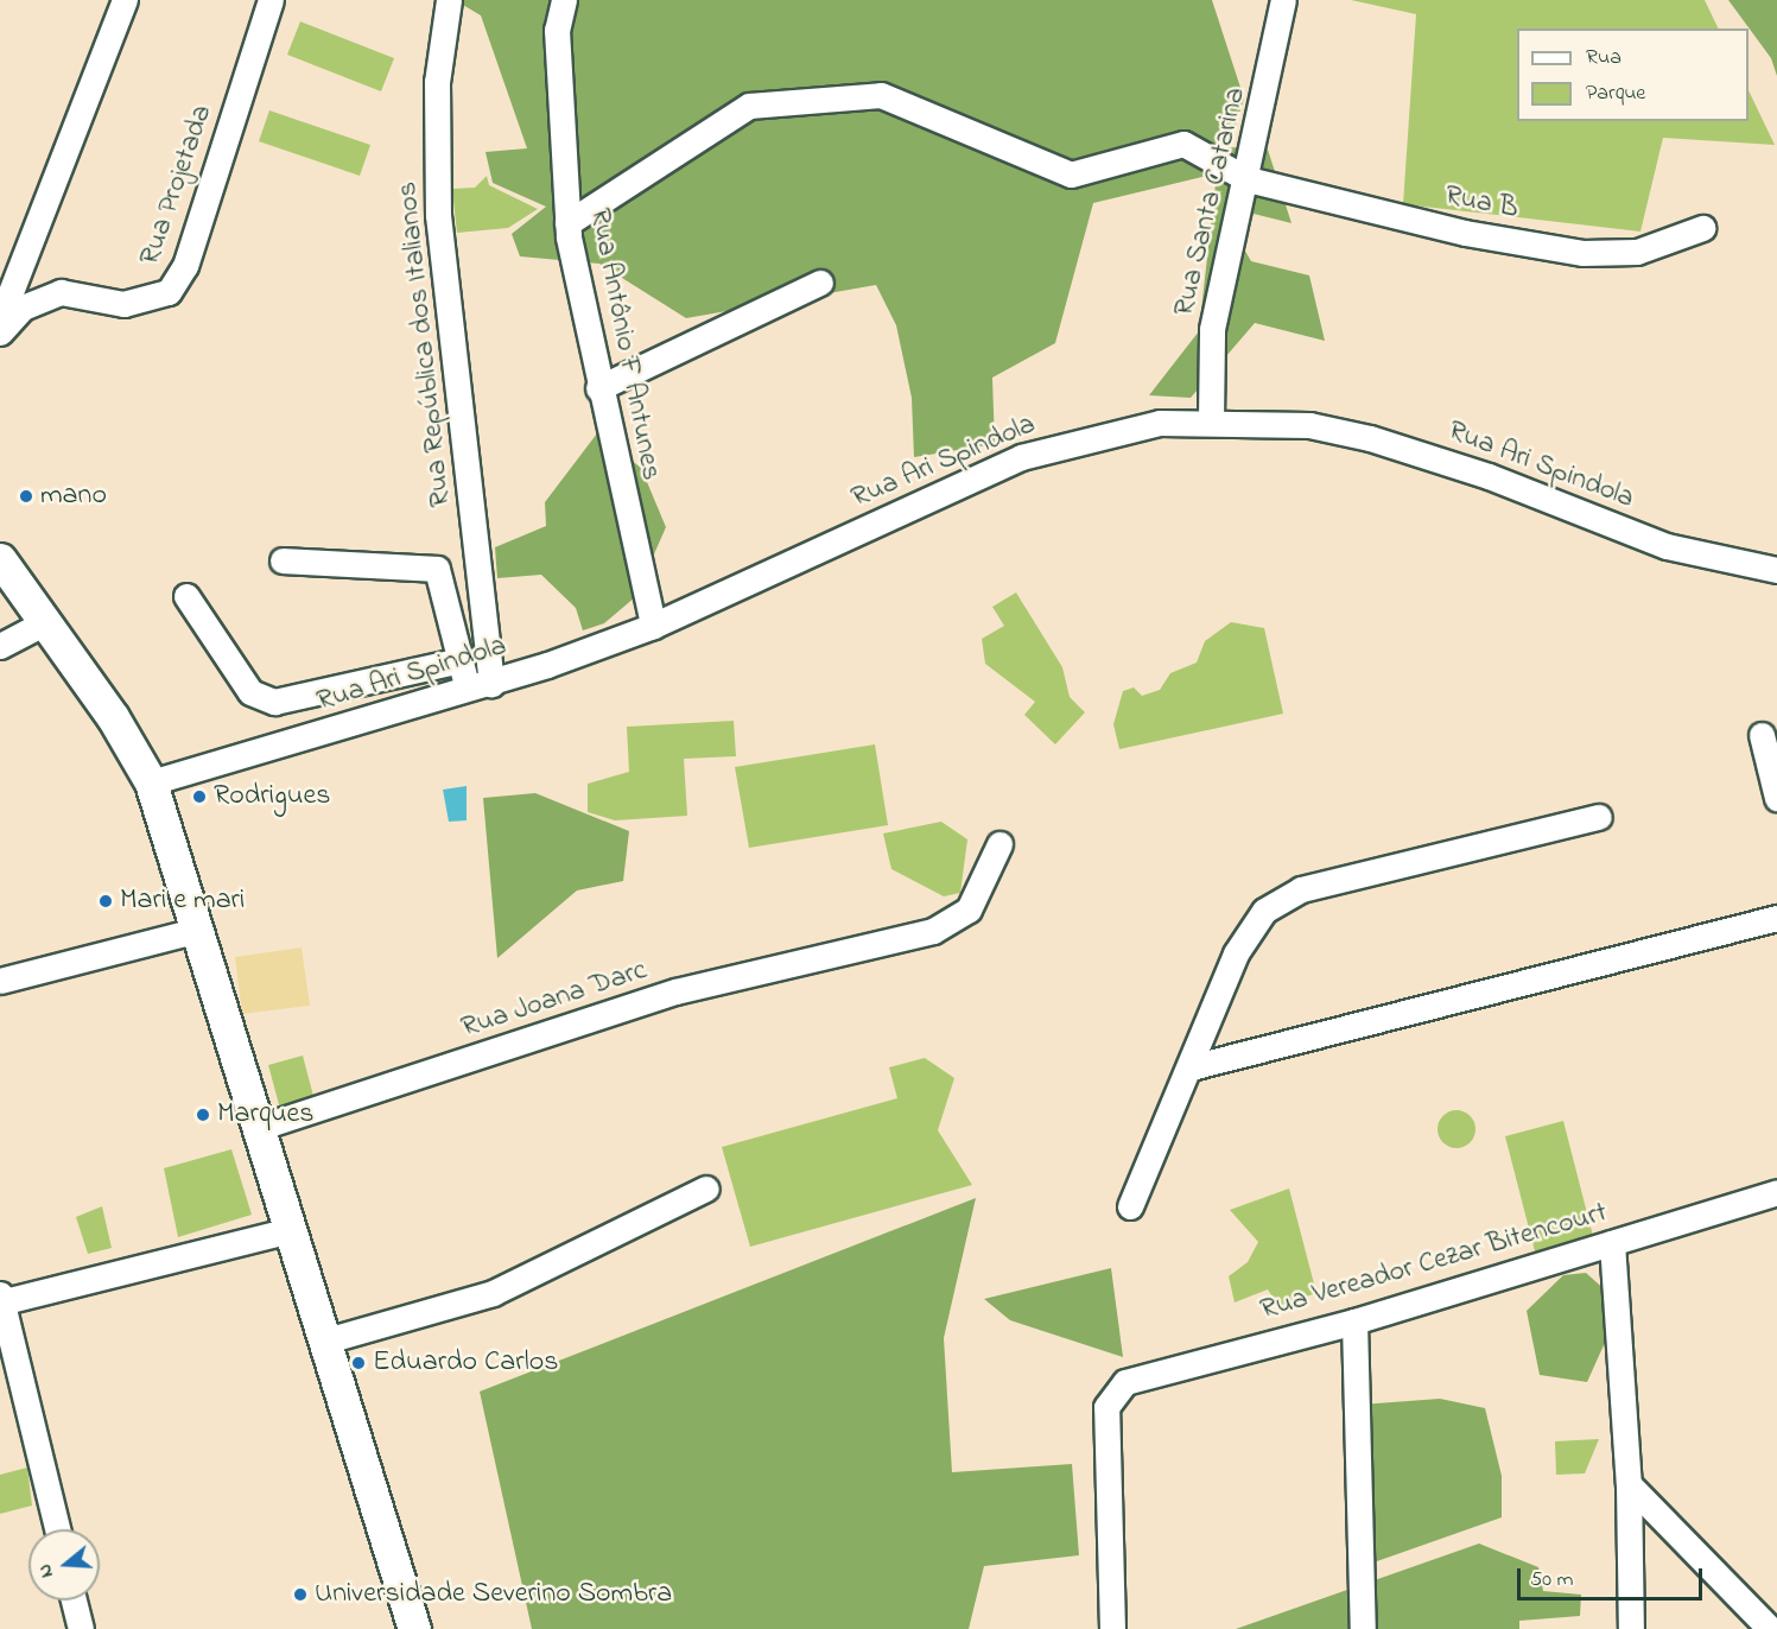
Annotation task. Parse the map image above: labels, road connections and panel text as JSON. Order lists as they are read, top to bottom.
{
  "streets": {
    "street": [
      "Rua Projetada",
      "Rua Santa Catarina",
      "Rua B",
      "Rua República dos Italianos",
      "Rua Antônio F Antunes",
      "Rua Ari Spindola",
      "Rua Joana Darc",
      "Rua Vereador Cezar Bitencourt"
    ]
  },
  "crossings": [
    ["Rua Santa Catarina", "Rua B"],
    ["Rua Santa Catarina", "Rua Ari Spindola"],
    ["Rua B", "Rua Antônio F Antunes"],
    ["Rua República dos Italianos", "Rua Ari Spindola"],
    ["Rua Antônio F Antunes", "Rua Ari Spindola"]
  ],
  "places": [
    "mano",
    "Rodrigues",
    "Mari e mari",
    "Marques",
    "Eduardo Carlos",
    "Universidade Severino Sombra"
  ],
  "legend": ["Rua", "Parque"],
  "scale_bar": "50 m",
  "north": "left"
}
